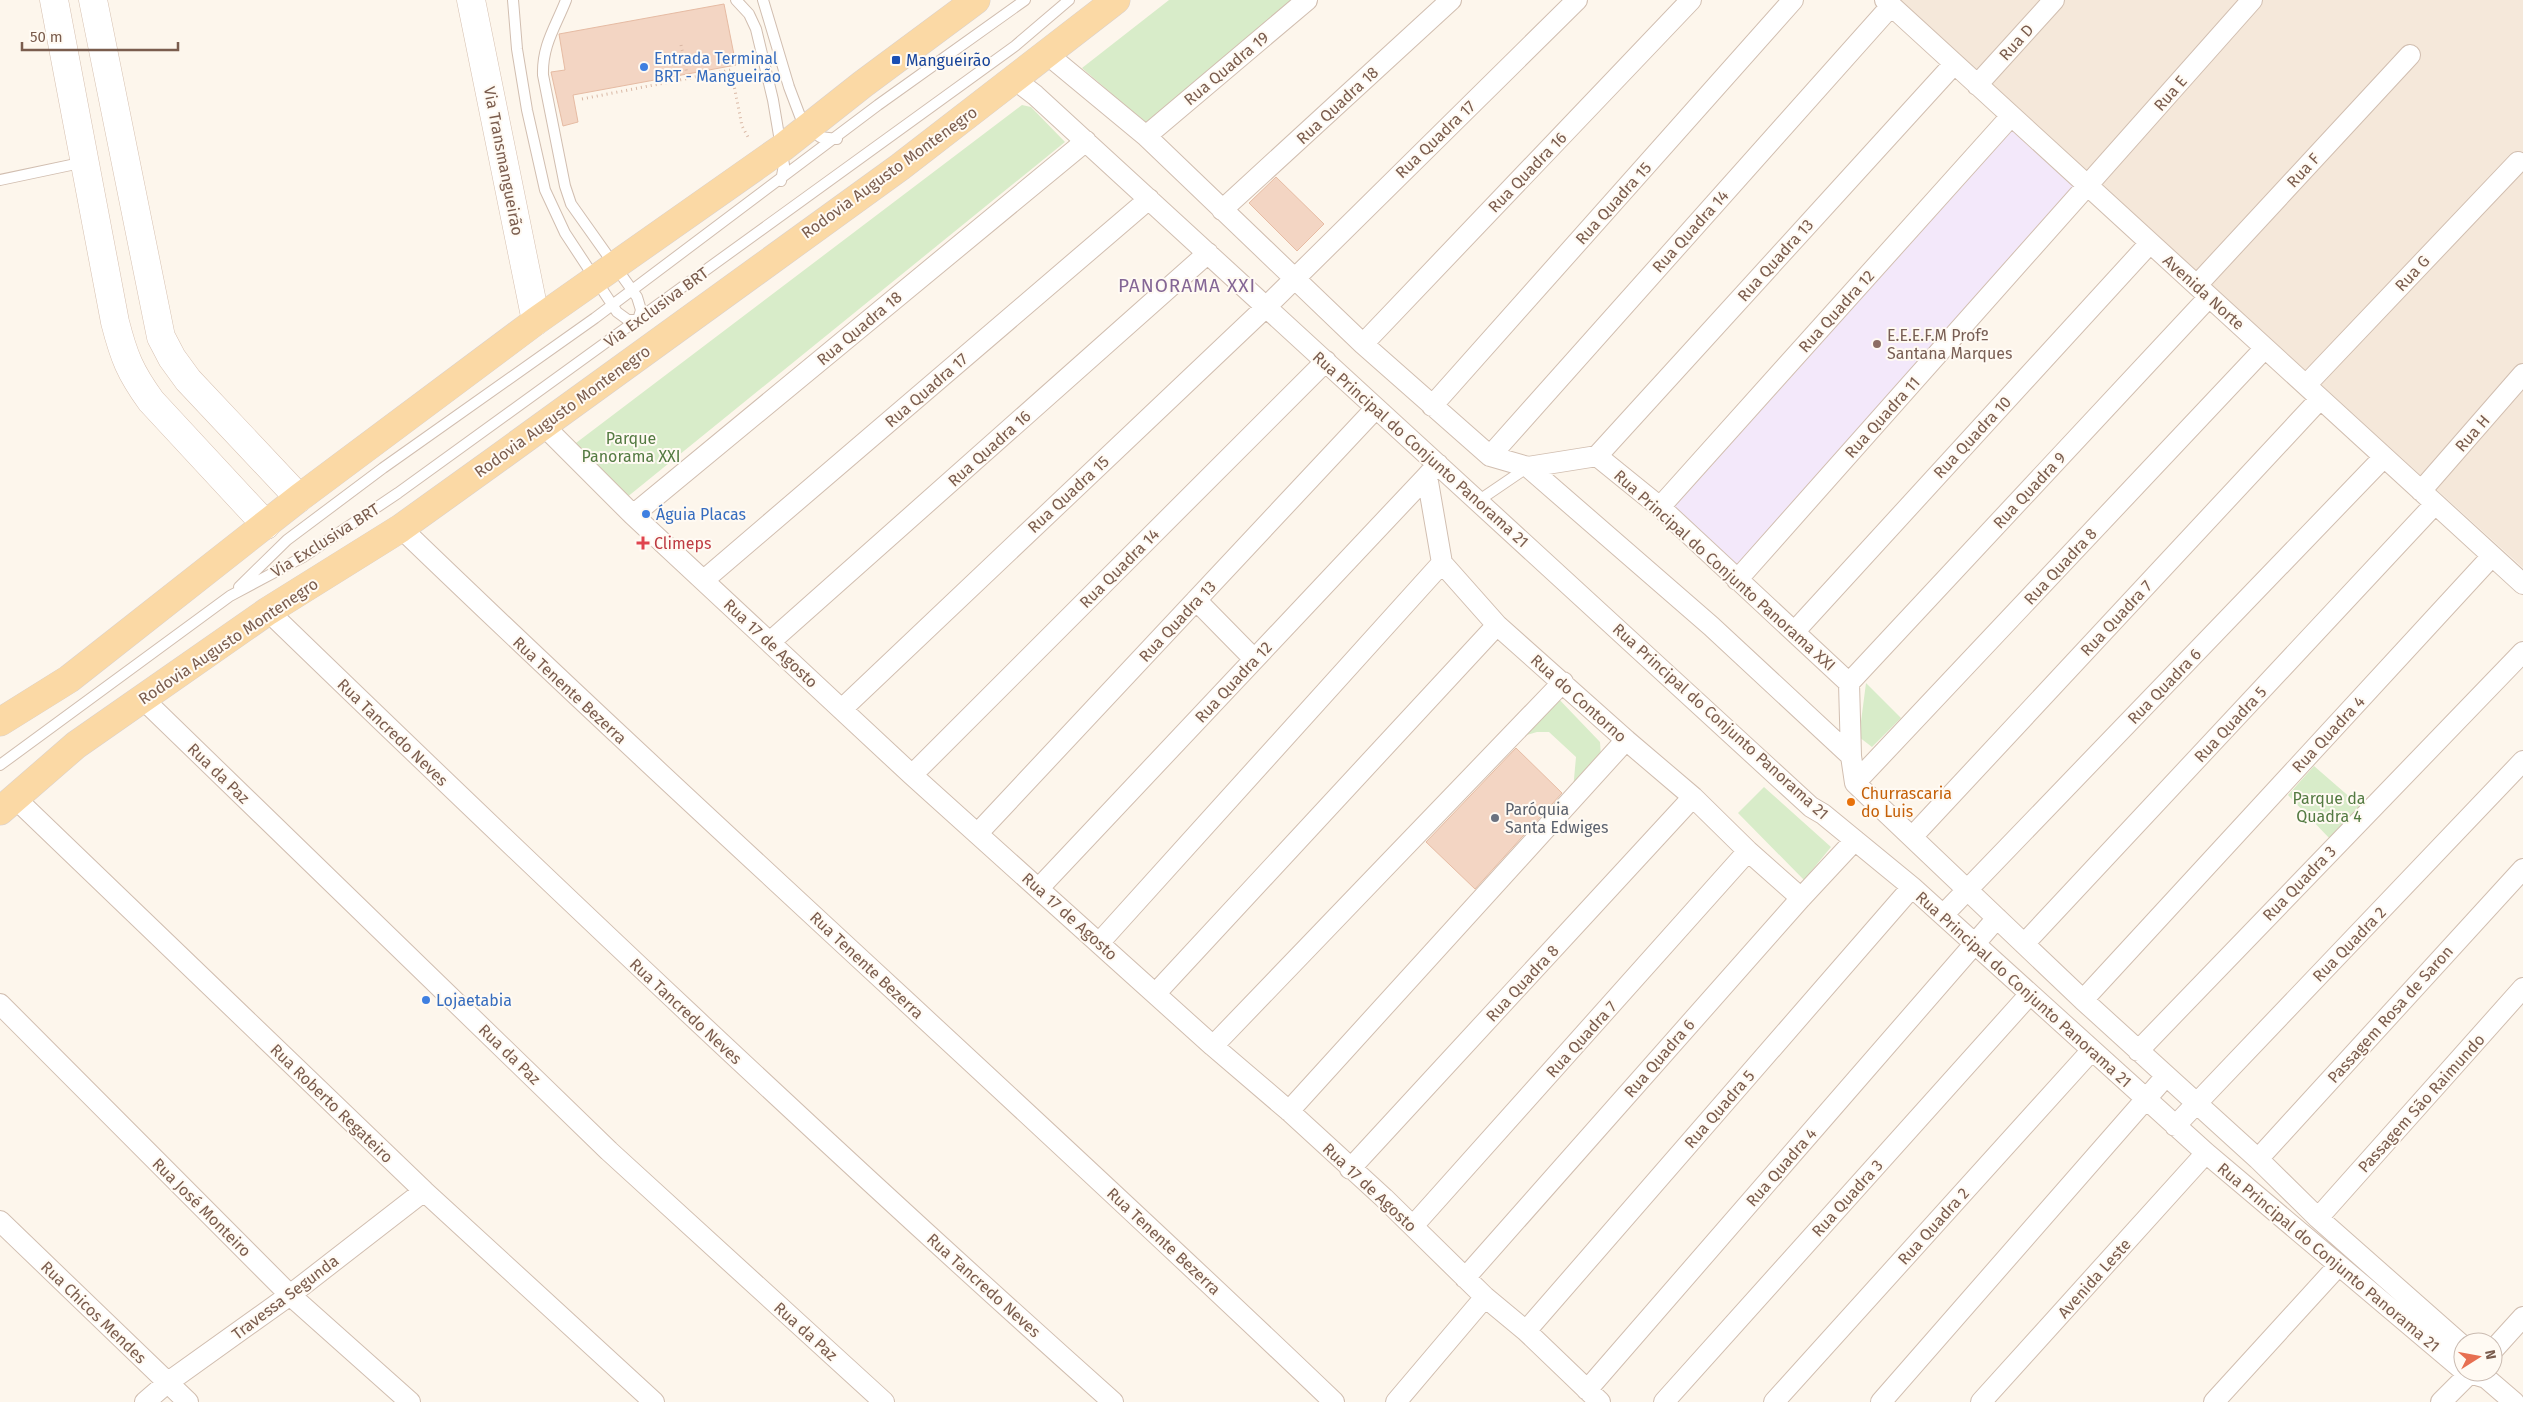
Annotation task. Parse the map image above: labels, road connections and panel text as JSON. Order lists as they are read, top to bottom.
{
  "streets": {
    "main road": ["Rodovia Augusto Montenegro"],
    "street": [
      "Rua D",
      "Rua Quadra 19",
      "Rua E",
      "Rua Quadra 18",
      "Rua Quadra 17",
      "Via Transmangueirão",
      "Rua F",
      "Rua Quadra 16",
      "Rua Quadra 15",
      "Rua Quadra 14",
      "Rua Quadra 13",
      "Rua G",
      "Avenida Norte",
      "Rua Quadra 12",
      "Rua Quadra 11",
      "Rua H",
      "Rua Quadra 10",
      "Rua Principal do Conjunto Panorama 21",
      "Rua Quadra 9",
      "Rua Quadra 8",
      "Rua Principal do Conjunto Panorama XXI",
      "Rua Quadra 7",
      "Rua 17 de Agosto",
      "Rua Quadra 6",
      "Rua Tenente Bezerra",
      "Rua do Contorno",
      "Rua Quadra 5",
      "Rua Tancredo Neves",
      "Rua Quadra 4",
      "Rua da Paz",
      "Rua Quadra 3",
      "Rua Quadra 2",
      "Passagem Rosa de Saron",
      "Rua Roberto Regateiro",
      "Passagem São Raimundo",
      "Rua José Monteiro",
      "Avenida Leste",
      "Travessa Segunda",
      "Rua Chicos Mendes"
    ],
    "lane": ["Via Exclusiva BRT"]
  },
  "crossings": [
    ["Rua D", "Avenida Norte"],
    ["Rua E", "Avenida Norte"],
    ["Rua E", "Rua Quadra 11"],
    ["Rua Quadra 18", "Rua Principal do Conjunto Panorama 21"],
    ["Rua Quadra 18", "Rua 17 de Agosto"],
    ["Rua Quadra 17", "Rua Quadra 15"],
    ["Rua Quadra 17", "Rua Principal do Conjunto Panorama 21"],
    ["Rua Quadra 17", "Rua 17 de Agosto"],
    ["Rua F", "Avenida Norte"],
    ["Rua F", "Rua Quadra 9"],
    ["Rodovia Augusto Montenegro", "Rua Principal do Conjunto Panorama 21"],
    ["Rodovia Augusto Montenegro", "Rua 17 de Agosto"],
    ["Rodovia Augusto Montenegro", "Rua Tenente Bezerra"],
    ["Rodovia Augusto Montenegro", "Rua Tancredo Neves"],
    ["Rodovia Augusto Montenegro", "Rua da Paz"],
    ["Rodovia Augusto Montenegro", "Rua Roberto Regateiro"],
    ["Rua Quadra 16", "Rua Principal do Conjunto Panorama 21"],
    ["Rua Quadra 16", "Rua 17 de Agosto"],
    ["Rua Quadra 15", "Rua Principal do Conjunto Panorama 21"],
    ["Rua Quadra 15", "Rua 17 de Agosto"],
    ["Rua Quadra 14", "Avenida Norte"],
    ["Rua Quadra 14", "Rua Principal do Conjunto Panorama 21"],
    ["Rua Quadra 14", "Rua 17 de Agosto"],
    ["Rua Quadra 13", "Avenida Norte"],
    ["Rua Quadra 13", "Rua Principal do Conjunto Panorama 21"],
    ["Rua Quadra 13", "Rua Principal do Conjunto Panorama XXI"],
    ["Rua Quadra 13", "Rua 17 de Agosto"],
    ["Rua G", "Avenida Norte"],
    ["Avenida Norte", "Rua Quadra 12"],
    ["Avenida Norte", "Rua Quadra 11"],
    ["Avenida Norte", "Rua H"],
    ["Avenida Norte", "Rua Quadra 10"],
    ["Avenida Norte", "Rua Quadra 9"],
    ["Avenida Norte", "Rua Quadra 8"],
    ["Avenida Norte", "Rua Quadra 7"],
    ["Avenida Norte", "Rua Quadra 6"],
    ["Avenida Norte", "Rua Quadra 5"],
    ["Avenida Norte", "Rua Quadra 4"],
    ["Rua Quadra 12", "Rua Principal do Conjunto Panorama 21"],
    ["Rua Quadra 12", "Rua Principal do Conjunto Panorama XXI"],
    ["Rua Quadra 12", "Rua 17 de Agosto"],
    ["Rua Quadra 11", "Rua Principal do Conjunto Panorama XXI"],
    ["Rua H", "Rua Quadra 5"],
    ["Rua Quadra 10", "Rua Principal do Conjunto Panorama XXI"],
    ["Rua Principal do Conjunto Panorama 21", "Rua Quadra 8"],
    ["Rua Principal do Conjunto Panorama 21", "Rua Quadra 7"],
    ["Rua Principal do Conjunto Panorama 21", "Rua Quadra 6"],
    ["Rua Principal do Conjunto Panorama 21", "Rua Quadra 5"],
    ["Rua Principal do Conjunto Panorama 21", "Rua Quadra 4"],
    ["Rua Principal do Conjunto Panorama 21", "Rua Quadra 3"],
    ["Rua Principal do Conjunto Panorama 21", "Rua Quadra 2"],
    ["Rua Principal do Conjunto Panorama 21", "Passagem Rosa de Saron"],
    ["Rua Principal do Conjunto Panorama 21", "Passagem São Raimundo"],
    ["Rua Principal do Conjunto Panorama 21", "Avenida Leste"],
    ["Rua Quadra 9", "Rua Principal do Conjunto Panorama XXI"],
    ["Rua Quadra 8", "Rua 17 de Agosto"],
    ["Rua Quadra 8", "Rua do Contorno"],
    ["Rua Quadra 7", "Rua 17 de Agosto"],
    ["Rua Quadra 7", "Rua do Contorno"],
    ["Rua 17 de Agosto", "Rua Quadra 6"],
    ["Rua 17 de Agosto", "Rua Quadra 5"],
    ["Rua 17 de Agosto", "Rua Quadra 4"],
    ["Rua Quadra 6", "Rua do Contorno"],
    ["Rua Roberto Regateiro", "Travessa Segunda"],
    ["Rua José Monteiro", "Travessa Segunda"],
    ["Travessa Segunda", "Rua Chicos Mendes"]
  ],
  "districts": ["PANORAMA XXI"],
  "parks": ["Parque Panorama XXI", "Parque da Quadra 4"],
  "places": {
    "transit": ["Mangueirão"],
    "other": [
      "Entrada Terminal BRT - Mangueirão",
      "E.E.E.F.M Profº Santana Marques",
      "Águia Placas",
      "Churrascaria do Luis",
      "Paróquia Santa Edwiges",
      "Lojaetabia"
    ],
    "health": ["Climeps"]
  },
  "scale_bar": "50 m",
  "north": "right"
}
